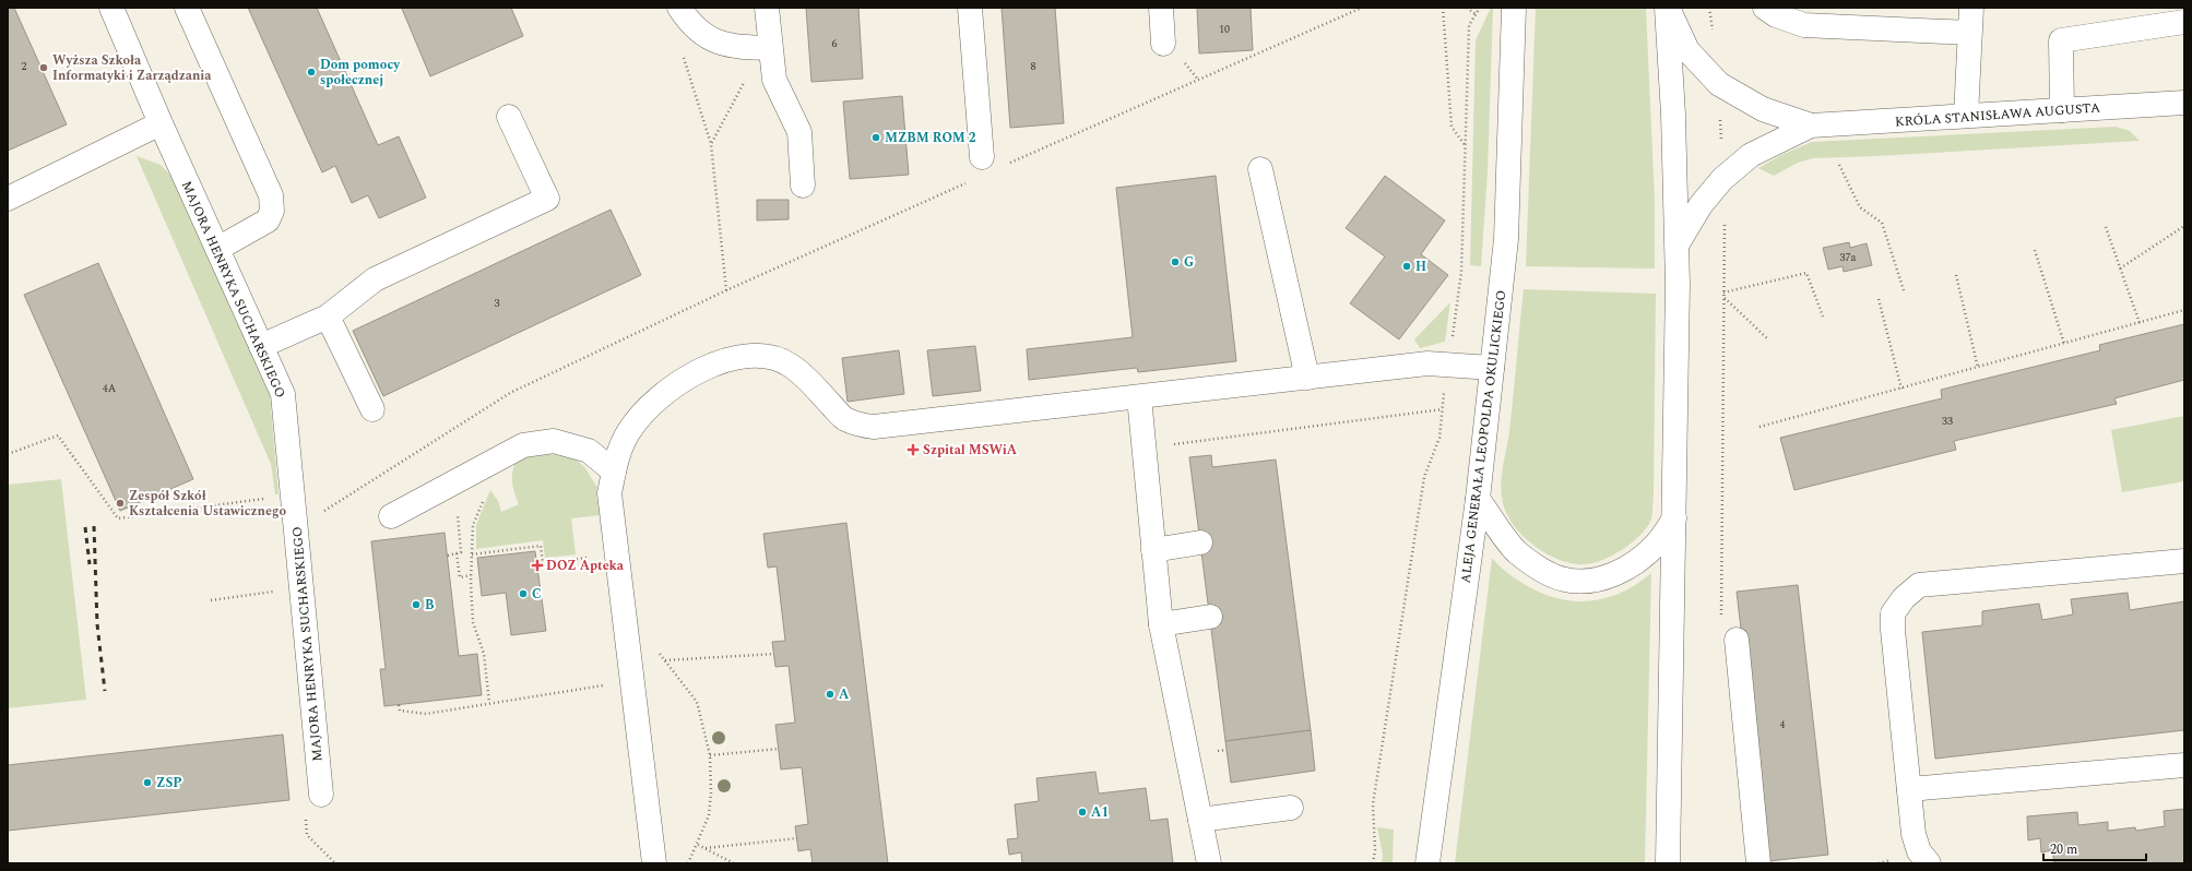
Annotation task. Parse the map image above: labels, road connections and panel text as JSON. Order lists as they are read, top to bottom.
{
  "streets": {
    "main road": ["KRÓLA STANISŁAWA AUGUSTA", "MAJORA HENRYKA SUCHARSKIEGO", "ALEJA GENERAŁA LEOPOLDA OKULICKIEGO"]
  },
  "places": {
    "other": [
      "Wyższa Szkoła Informatyki i Zarządzania",
      "Dom pomocy społecznej",
      "MZBM ROM 2",
      "G",
      "H",
      "Zespół Szkół Kształcenia Ustawicznego",
      "C",
      "B",
      "A",
      "ZSP",
      "A1"
    ],
    "health": ["Szpital MSWiA", "DOZ Apteka"]
  },
  "house_numbers": [
    "10",
    "6",
    "2",
    "8",
    "37a",
    "3",
    "4A",
    "33",
    "4"
  ],
  "scale_bar": "20 m"
}
